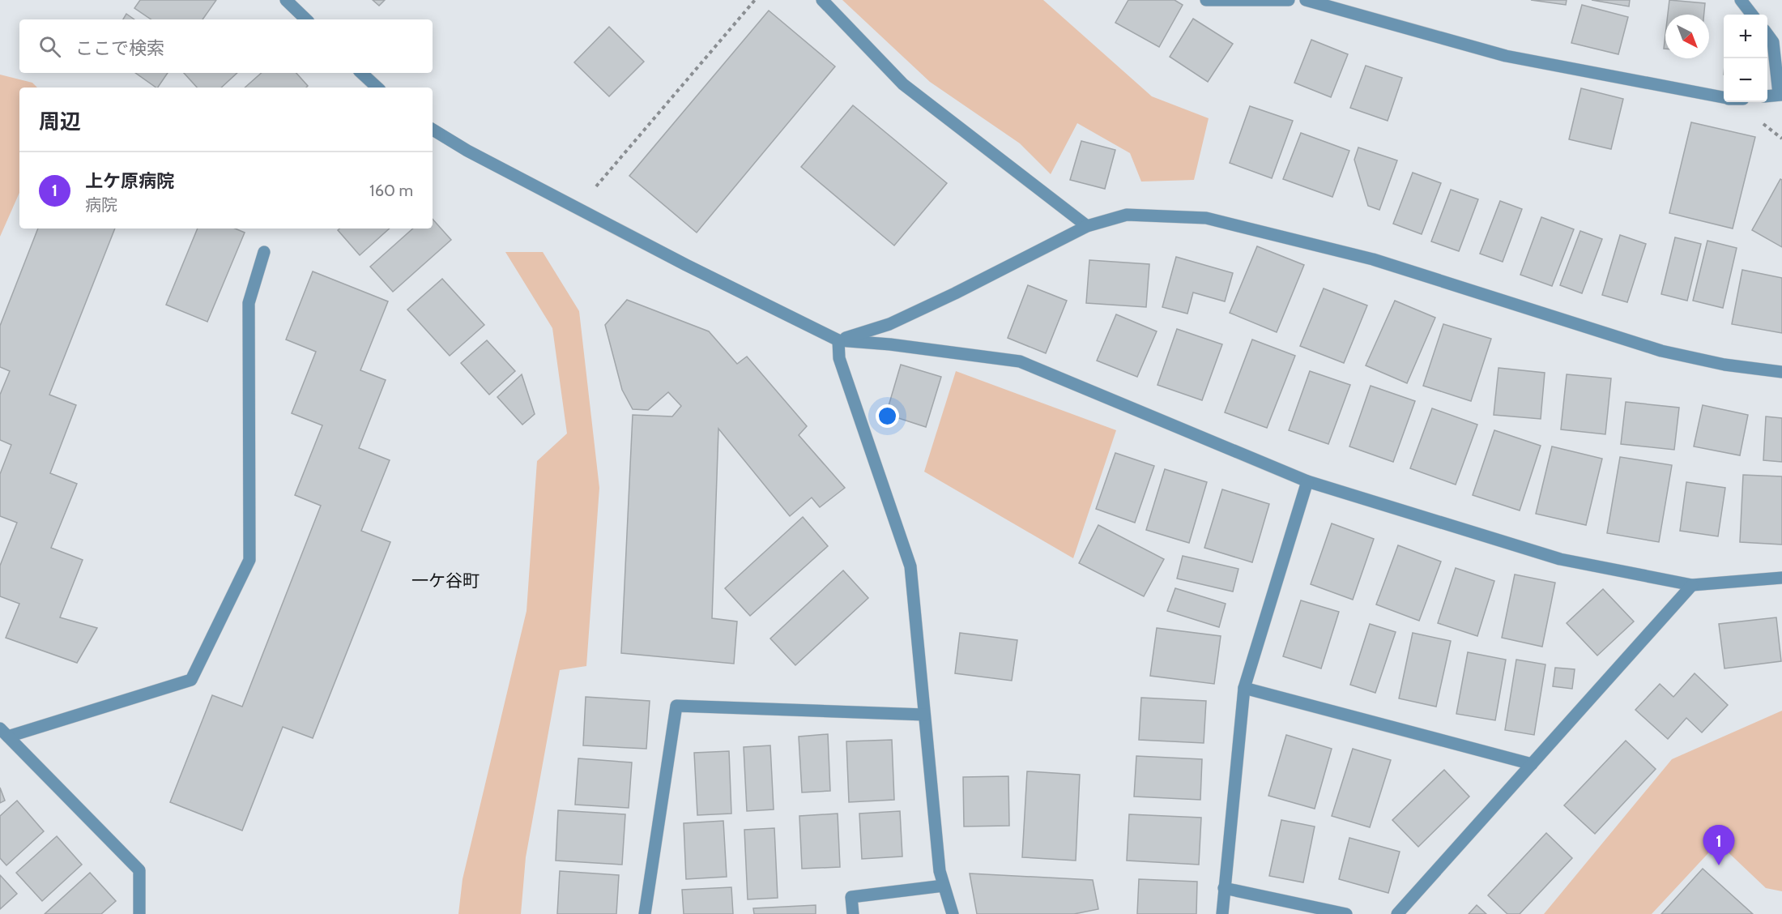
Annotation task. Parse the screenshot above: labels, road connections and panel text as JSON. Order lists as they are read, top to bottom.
{
  "districts": ["一ケ谷町"],
  "north": "bottom right",
  "page": {
    "map_buttons": ["+", "−"],
    "search": "ここで検索",
    "heading": "周辺",
    "list": [
      {
        "mark": "1",
        "name": "上ケ原病院",
        "note": "病院",
        "value": "160 m"
      }
    ],
    "pins": "1"
  }
}
